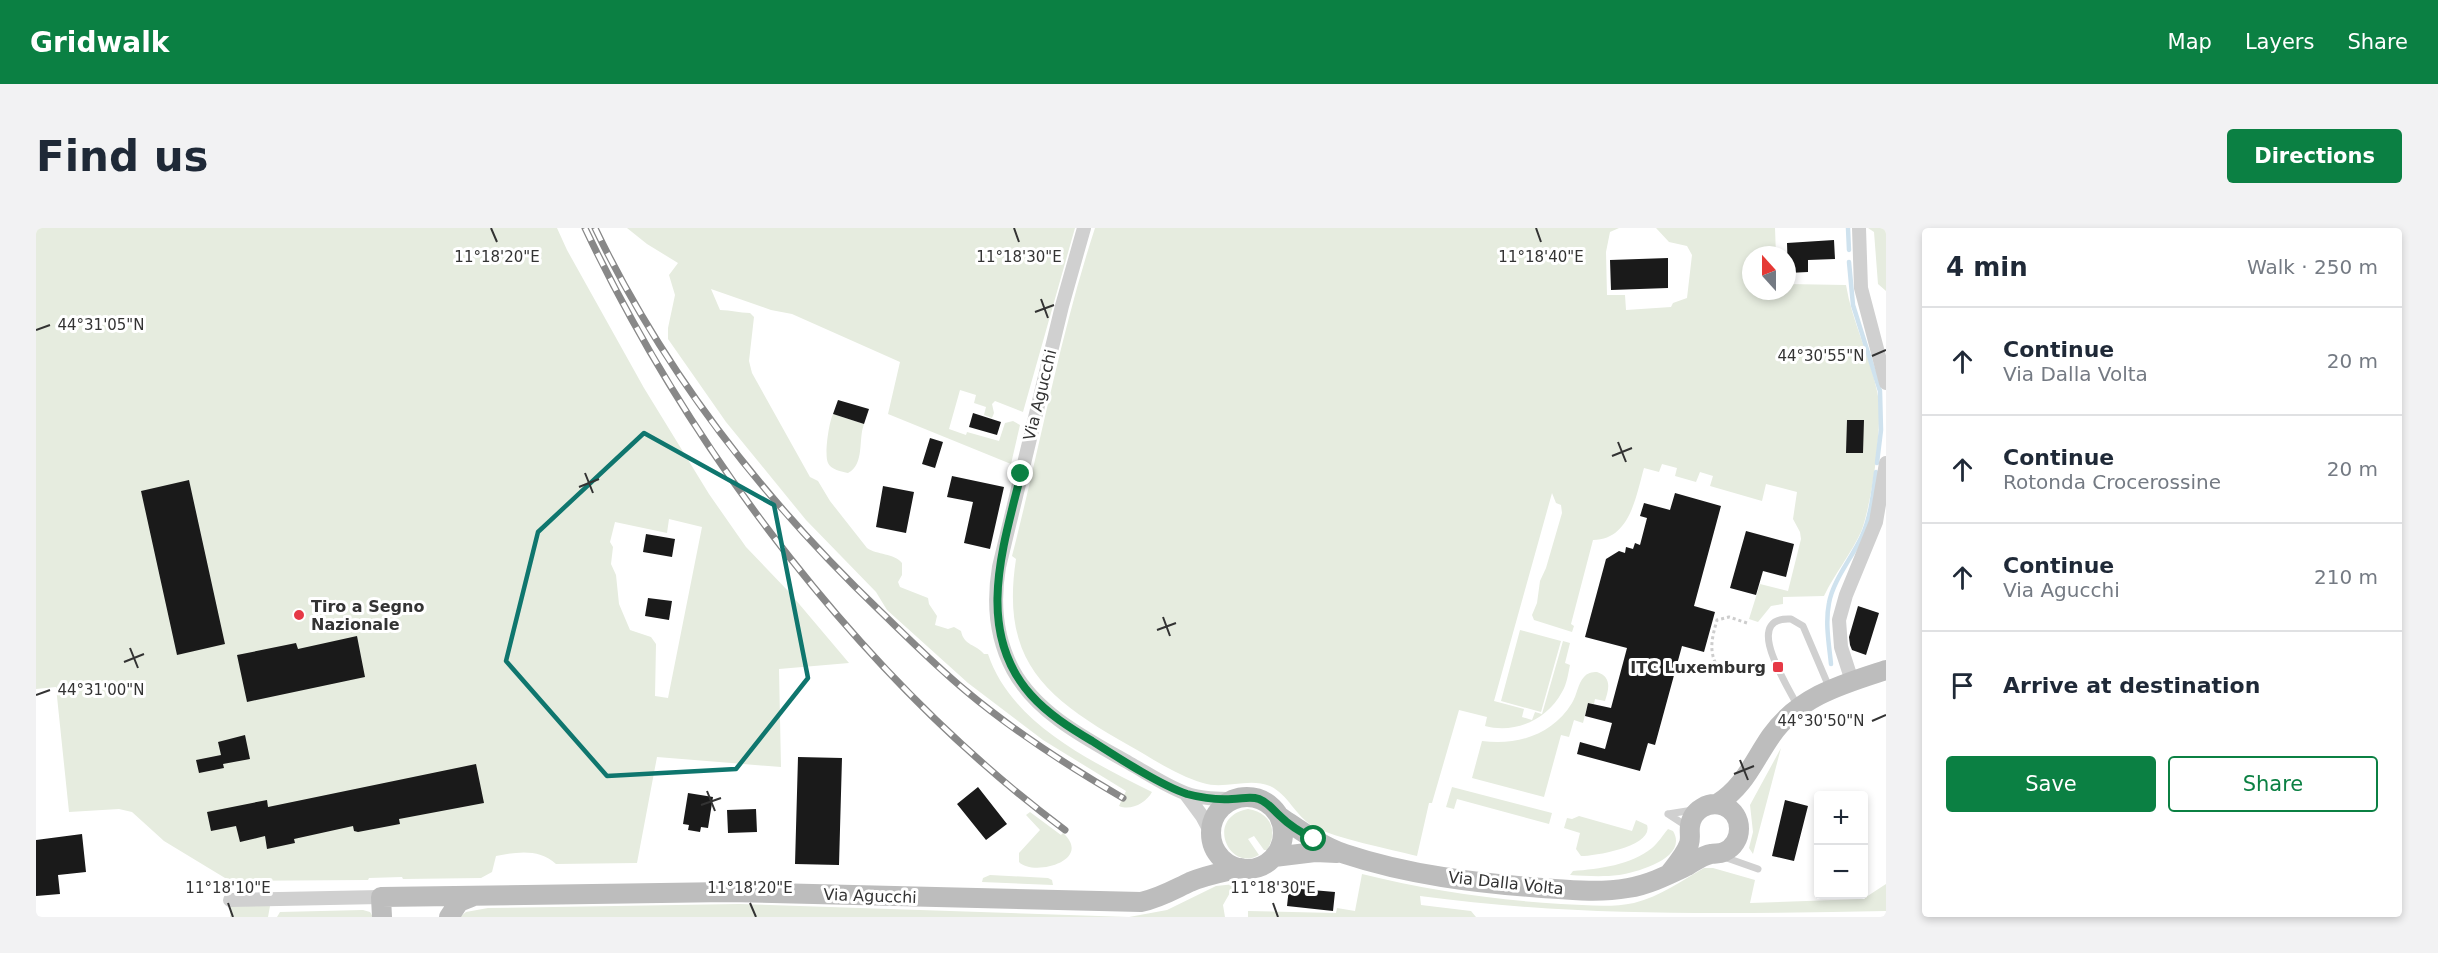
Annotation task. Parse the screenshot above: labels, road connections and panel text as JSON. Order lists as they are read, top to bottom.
{
  "streets": {
    "street": ["Via Agucchi", "Via Dalla Volta"]
  },
  "crossings": [
    ["Via Agucchi", "Via Dalla Volta"]
  ],
  "places": {
    "other": ["Tiro a Segno Nazionale"],
    "transit": ["ITC Luxemburg"]
  },
  "north": "top",
  "page": {
    "header": "Gridwalk",
    "nav": ["Map", "Layers", "Share"],
    "buttons": [
      "Directions",
      ["Save", "Share"]
    ],
    "title": "Find us",
    "heading": ["4 min", "Walk · 250 m"],
    "list": [
      ["Continue", "Via Dalla Volta", "20 m"],
      ["Continue", "Rotonda Crocerossine", "20 m"],
      ["Continue", "Via Agucchi", "210 m"],
      "Arrive at destination"
    ],
    "map_buttons": ["+", "−"]
  },
  "coordinates": [
    "11°18'40\"E",
    "11°18'20\"E",
    "11°18'30\"E",
    "44°31'05\"N",
    "44°30'55\"N",
    "44°31'00\"N",
    "44°30'50\"N",
    "11°18'10\"E"
  ]
}
